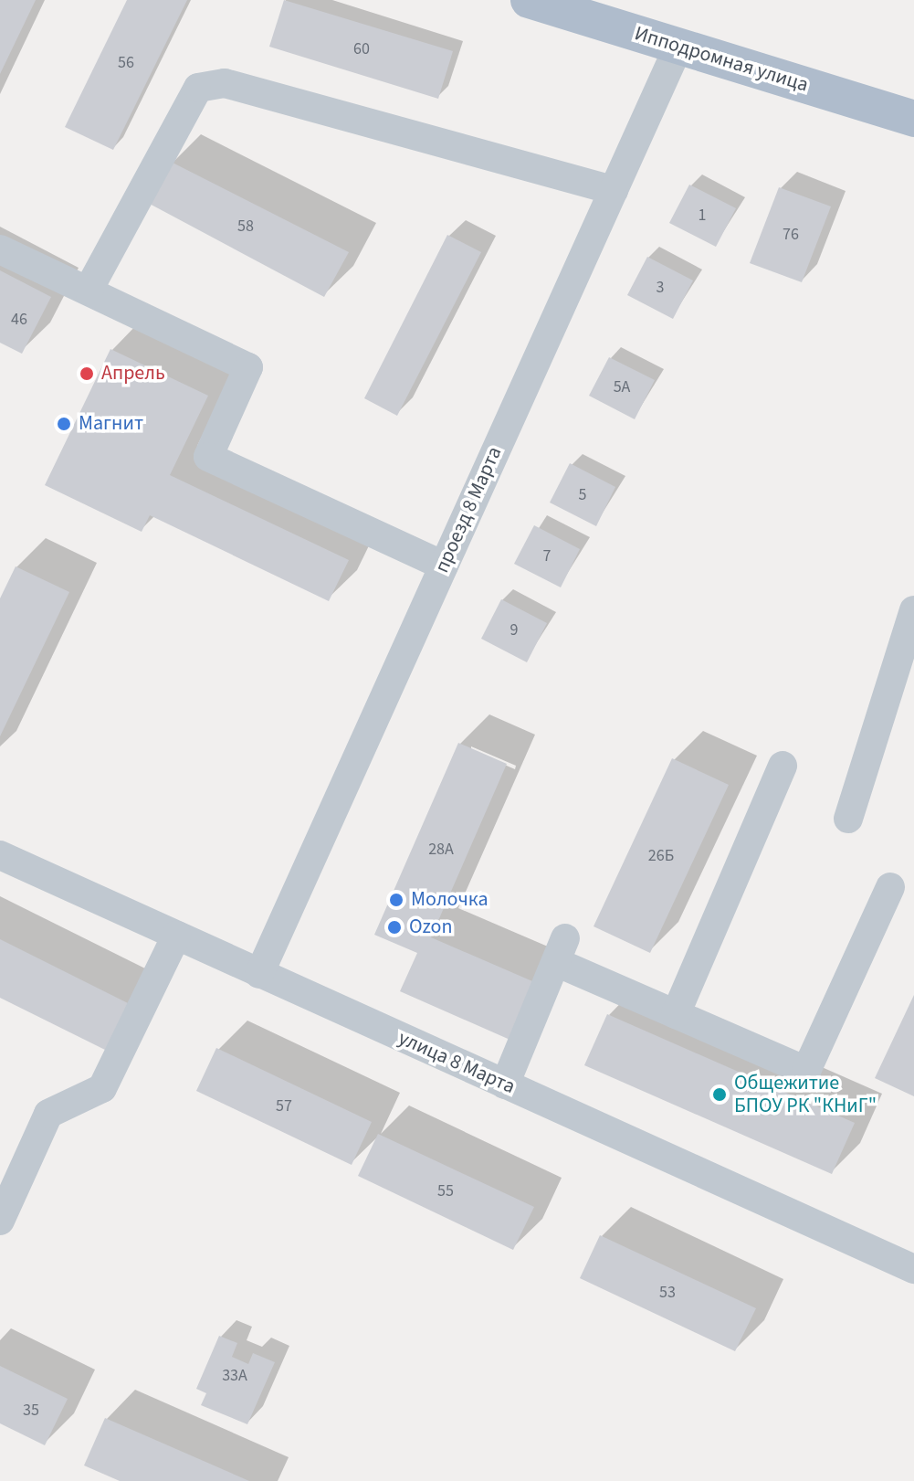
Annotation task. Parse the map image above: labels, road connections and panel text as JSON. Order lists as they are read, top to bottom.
{
  "streets": {
    "main road": ["Ипподромная улица"],
    "street": ["проезд 8 Марта", "улица 8 Марта"]
  },
  "crossings": [
    ["Ипподромная улица", "проезд 8 Марта"],
    ["проезд 8 Марта", "улица 8 Марта"]
  ],
  "places": [
    "Апрель",
    "Магнит",
    "Молочка",
    "Ozon",
    "Общежитие БПОУ РК \"КНиГ\""
  ],
  "house_numbers": [
    "60",
    "56",
    "1",
    "58",
    "76",
    "3",
    "46",
    "5А",
    "5",
    "7",
    "9",
    "28А",
    "26Б",
    "57",
    "55",
    "53",
    "33А",
    "35"
  ]
}
